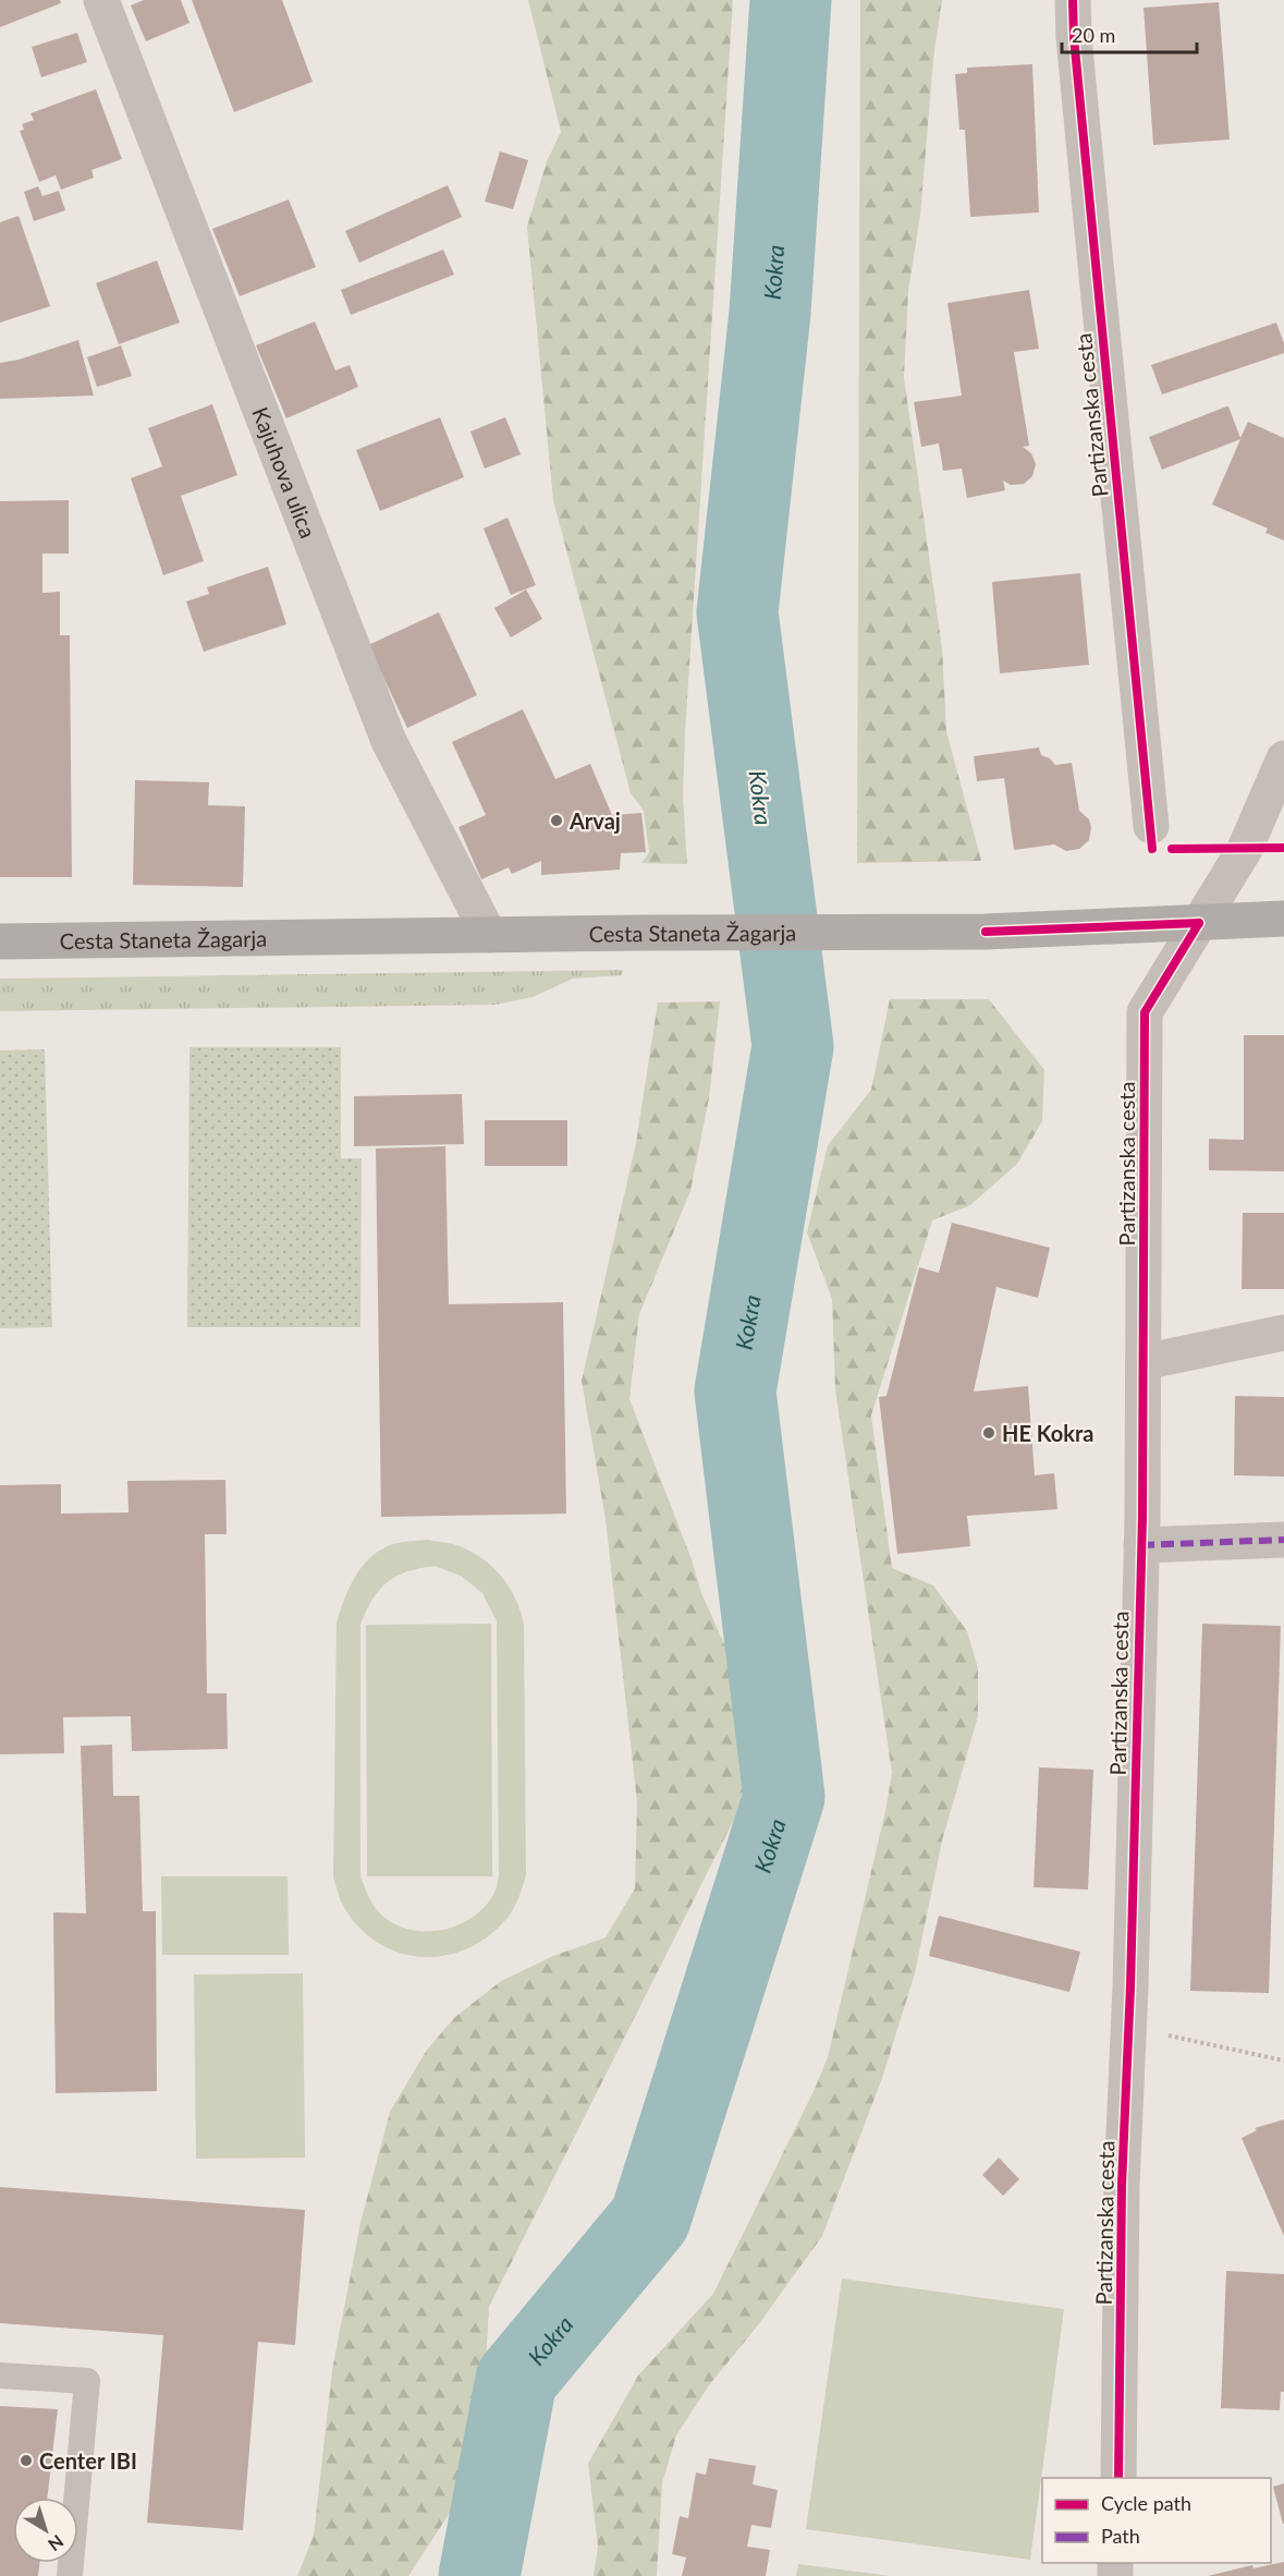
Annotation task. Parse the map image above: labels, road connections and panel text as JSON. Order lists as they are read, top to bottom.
{
  "streets": {
    "main road": ["Cesta Staneta Žagarja"],
    "street": ["Partizanska cesta", "Kajuhova ulica"]
  },
  "crossings": [
    ["Partizanska cesta", "Cesta Staneta Žagarja"],
    ["Kajuhova ulica", "Cesta Staneta Žagarja"]
  ],
  "water": ["Kokra"],
  "places": ["Arvaj", "HE Kokra", "Center IBI"],
  "legend": ["Cycle path", "Path"],
  "scale_bar": "20 m",
  "north": "bottom right"
}
